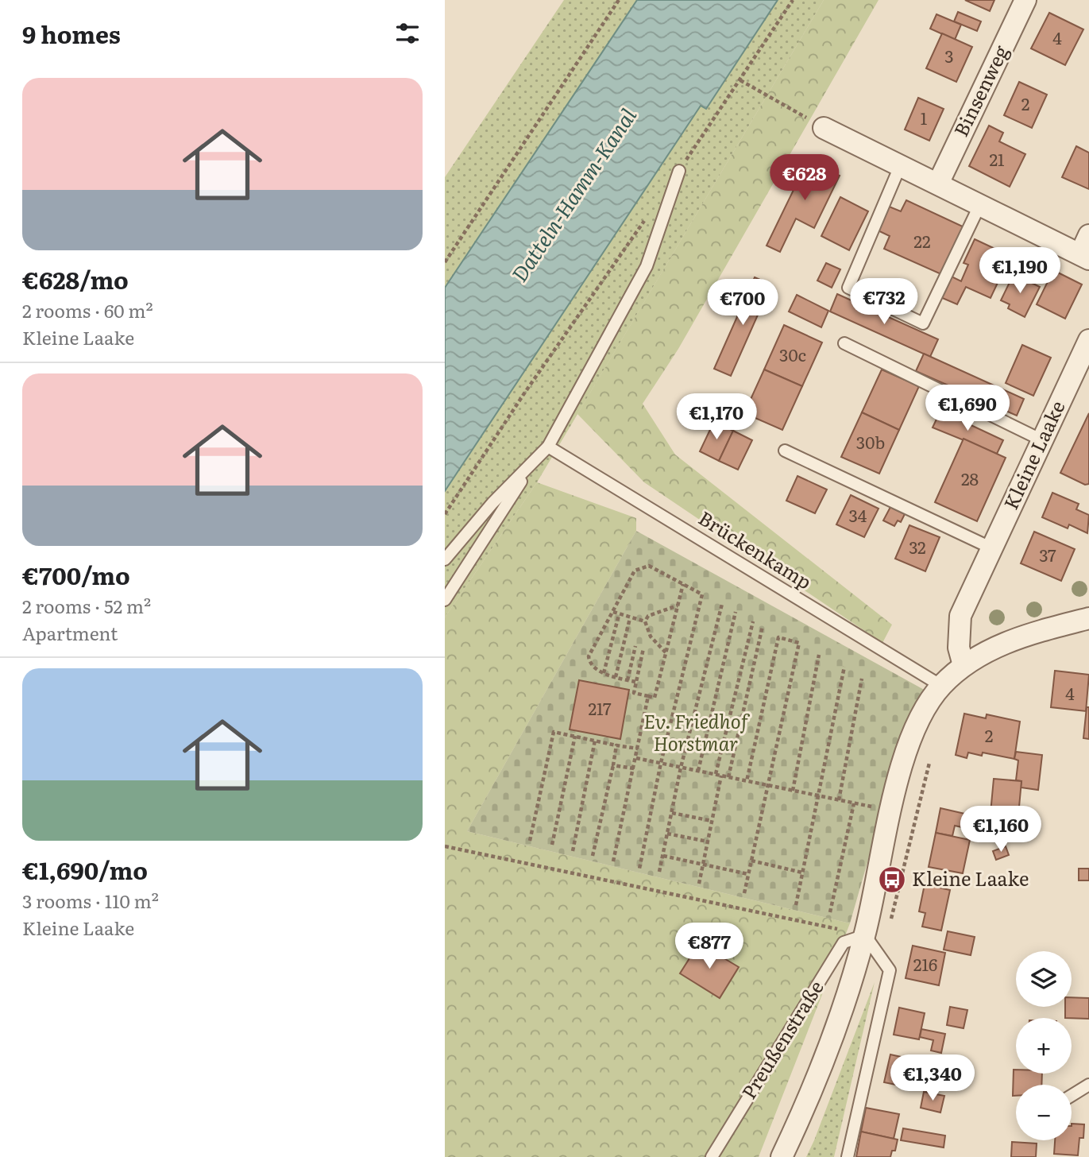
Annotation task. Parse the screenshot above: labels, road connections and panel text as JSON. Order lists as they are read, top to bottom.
{
  "streets": {
    "street": ["Binsenweg", "Kleine Laake", "Preußenstraße"],
    "lane": ["Brückenkamp"]
  },
  "crossings": [
    ["Kleine Laake", "Preußenstraße"],
    ["Brückenkamp", "Preußenstraße"]
  ],
  "water": ["Datteln-Hamm-Kanal"],
  "parks": ["Ev. Friedhof Horstmar"],
  "places": {
    "bus stop": ["Kleine Laake"]
  },
  "house_numbers": [
    "4",
    "3",
    "2",
    "1",
    "21",
    "22",
    "30c",
    "30b",
    "28",
    "34",
    "32",
    "37",
    "4",
    "217",
    "2",
    "216"
  ],
  "page": {
    "heading": "9 homes",
    "list": [
      {
        "name": "€628/mo",
        "note": "2 rooms · 60 m² · Kleine Laake"
      },
      {
        "name": "€700/mo",
        "note": "2 rooms · 52 m² · Apartment"
      },
      {
        "name": "€1,690/mo",
        "note": "3 rooms · 110 m² · Kleine Laake"
      }
    ],
    "price": [
      "€628",
      "€1,190",
      "€732",
      "€700",
      "€1,690",
      "€1,170",
      "€1,160",
      "€877",
      "€1,340"
    ],
    "map_buttons": ["+", "−"]
  }
}
